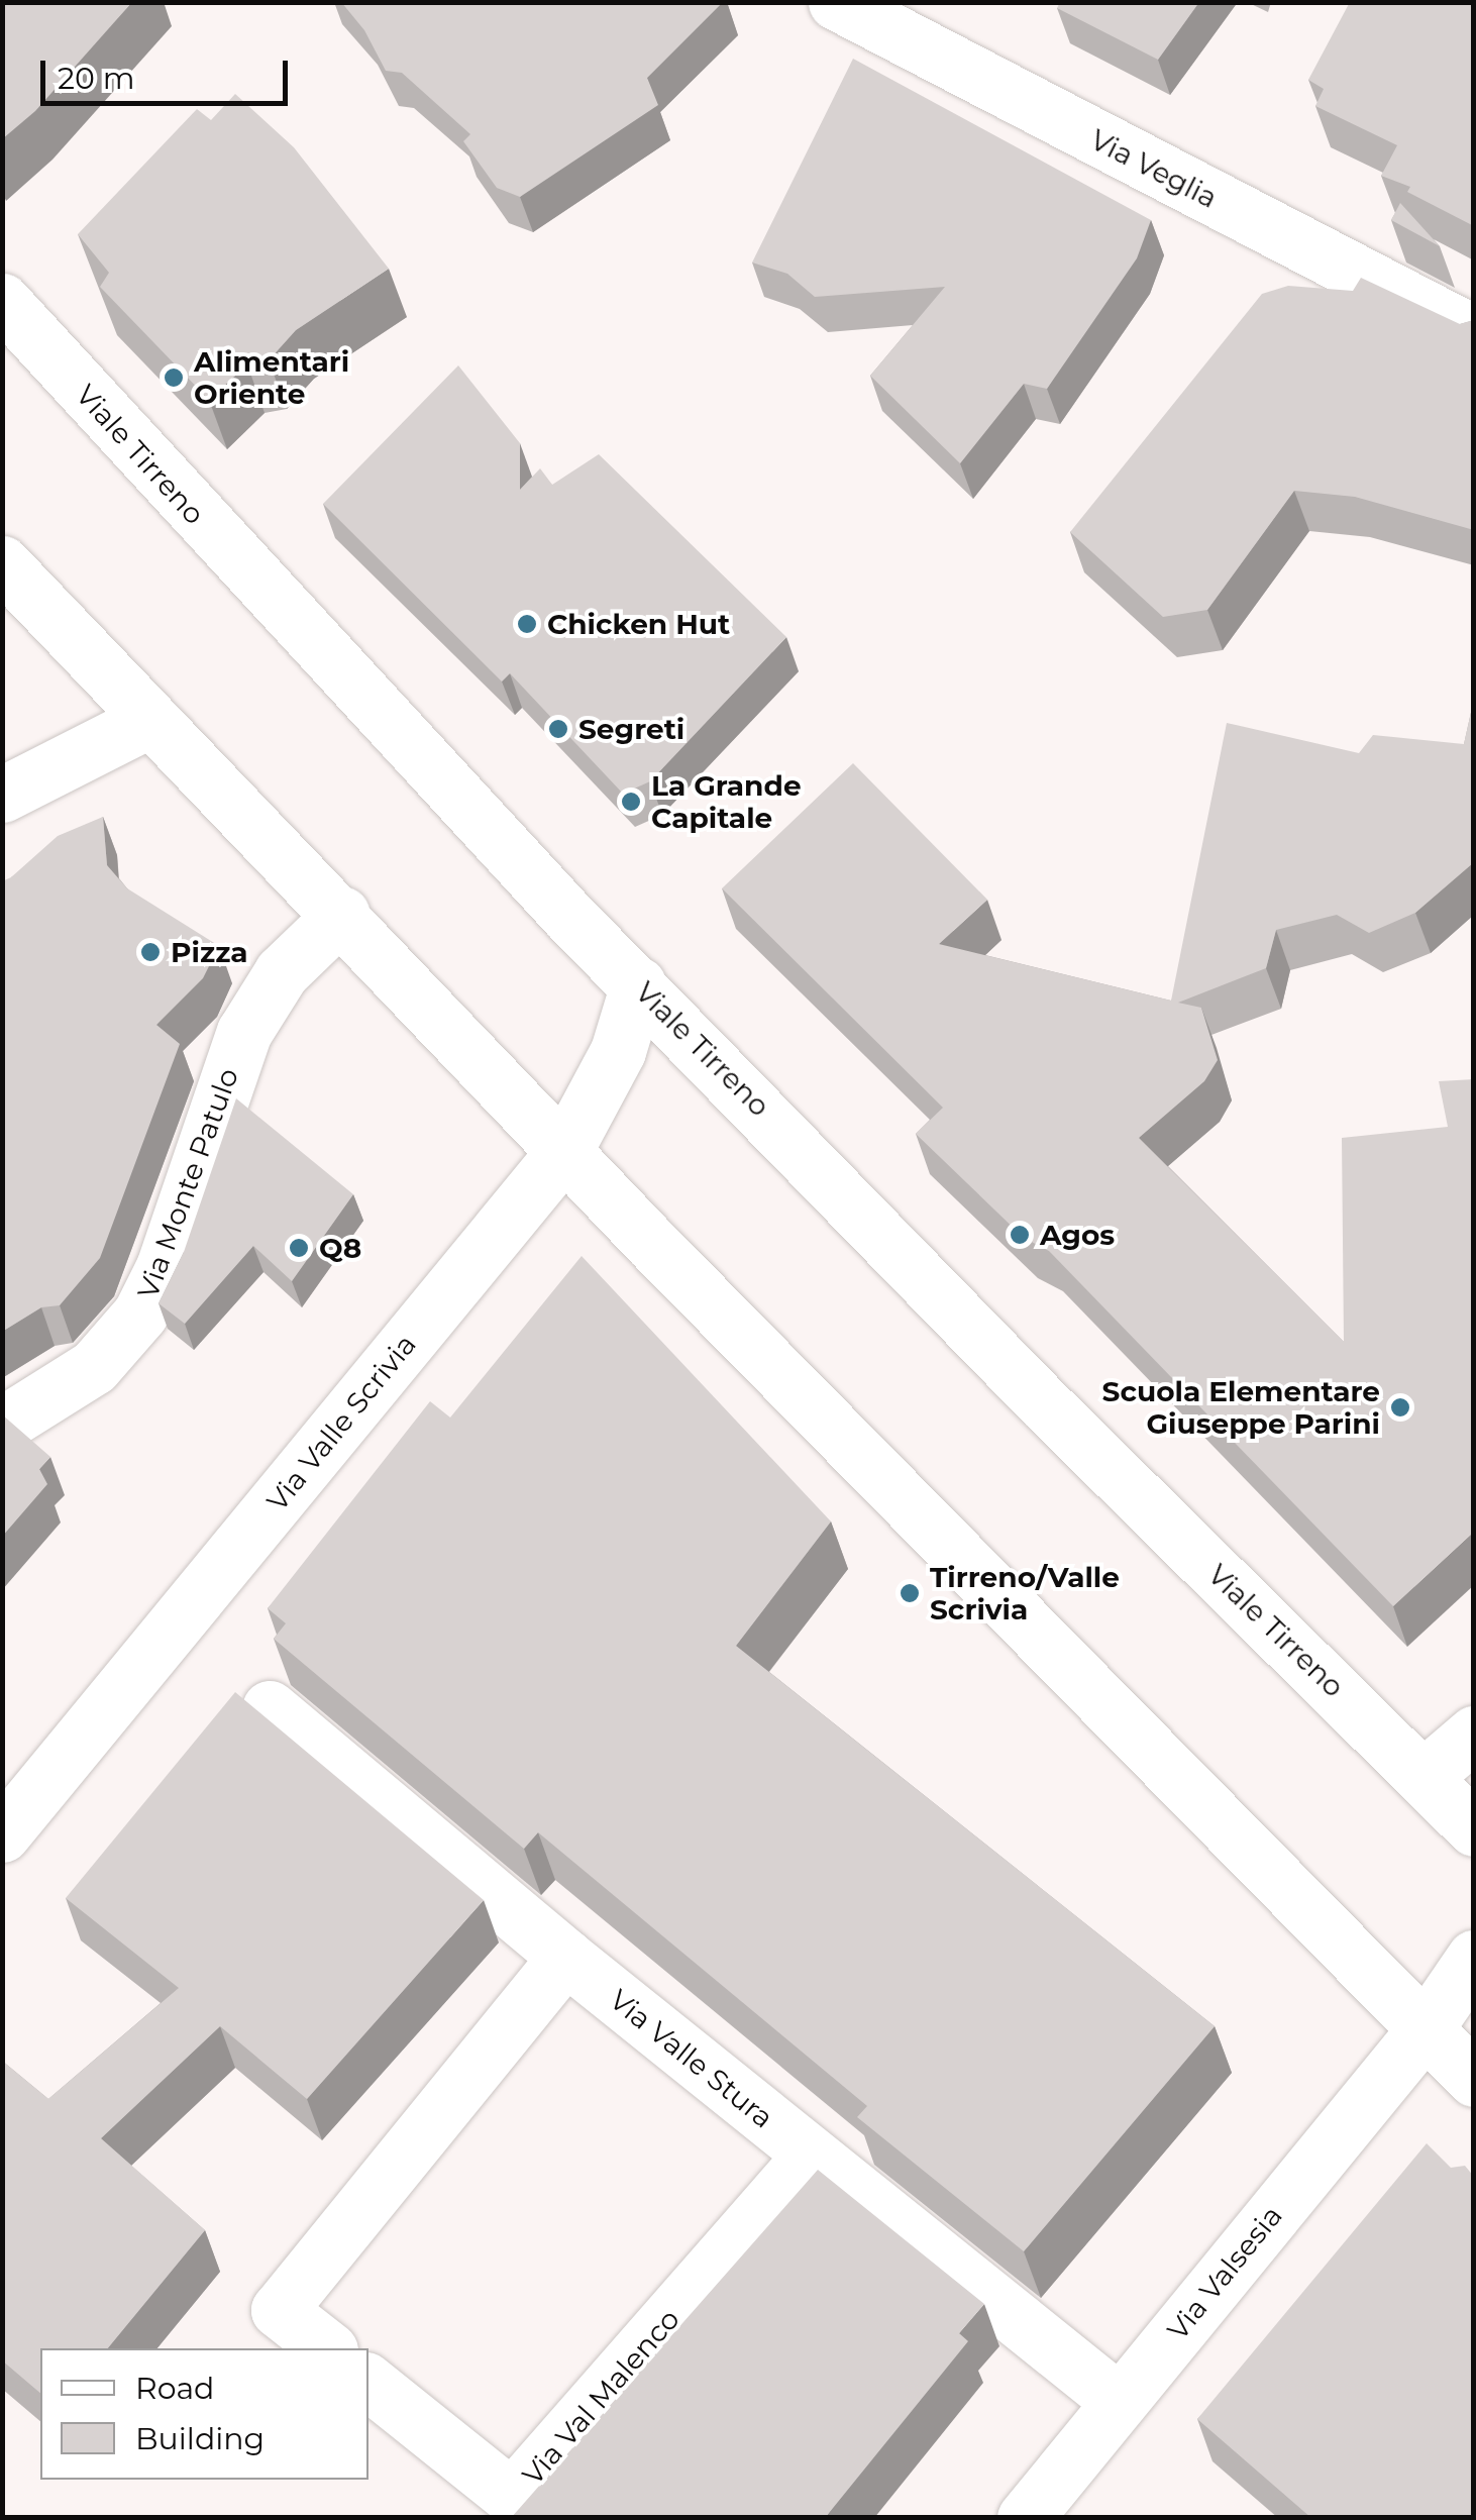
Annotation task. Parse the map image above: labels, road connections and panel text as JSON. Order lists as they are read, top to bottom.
{
  "streets": {
    "street": [
      "Via Veglia",
      "Viale Tirreno",
      "Via Monte Patulo",
      "Via Valle Scrivia",
      "Via Valle Stura",
      "Via Valsesia",
      "Via Val Malenco"
    ]
  },
  "crossings": [
    ["Viale Tirreno", "Via Valle Scrivia"],
    ["Via Valle Stura", "Via Valsesia"],
    ["Via Valle Stura", "Via Val Malenco"]
  ],
  "places": [
    "Alimentari Oriente",
    "Chicken Hut",
    "Segreti",
    "La Grande Capitale",
    "Pizza",
    "Agos",
    "Q8",
    "Scuola Elementare Giuseppe Parini",
    "Tirreno/Valle Scrivia"
  ],
  "legend": ["Road", "Building"],
  "scale_bar": "20 m"
}
